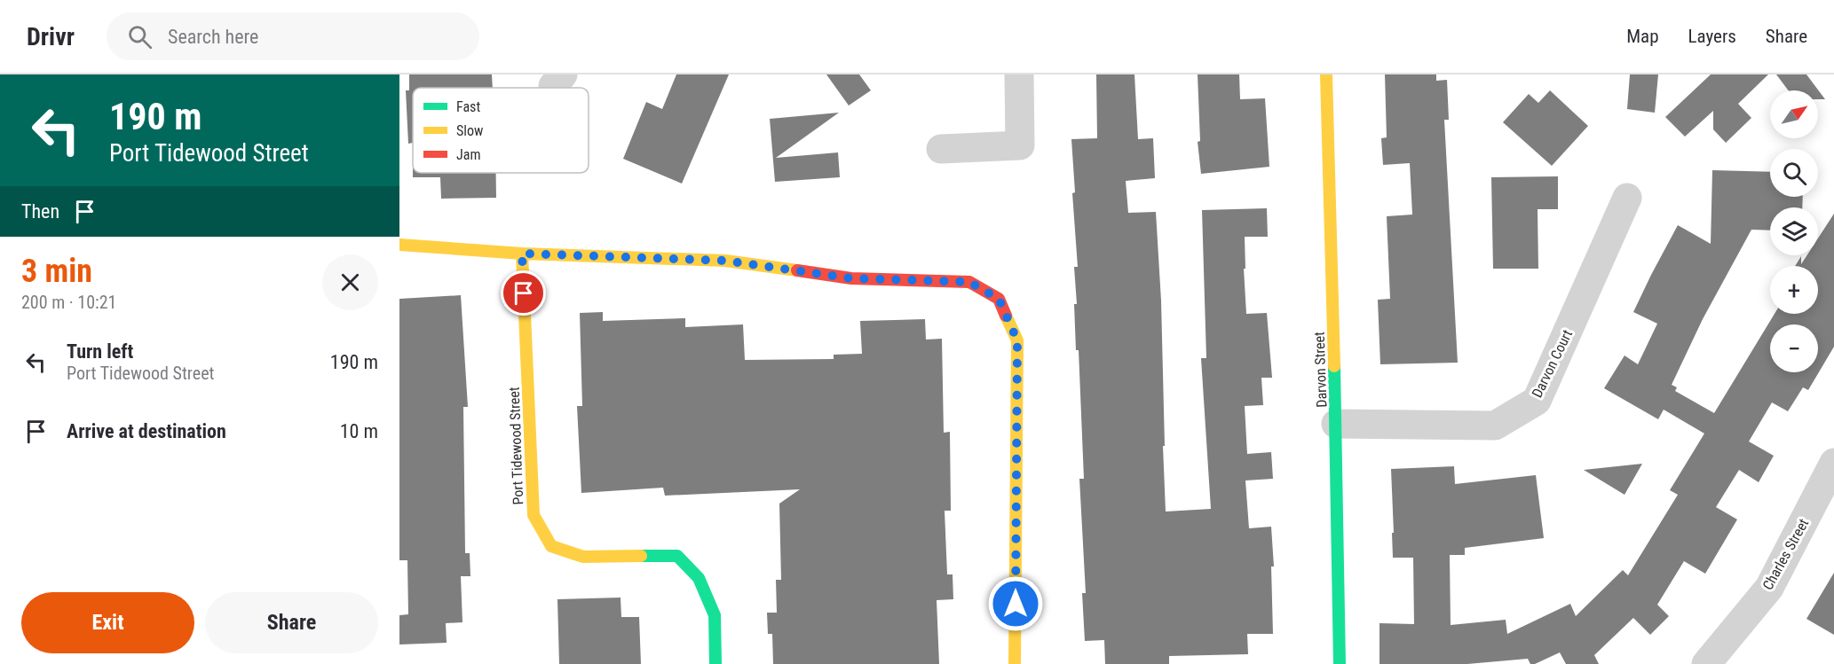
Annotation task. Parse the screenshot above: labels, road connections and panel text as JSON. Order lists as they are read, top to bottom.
{
  "streets": {
    "street": [
      "Darvon Court",
      "Darvon Street",
      "Port Tidewood Street",
      "Charles Street"
    ]
  },
  "crossings": [
    ["Darvon Court", "Darvon Street"]
  ],
  "legend": ["Fast", "Slow", "Jam"],
  "north": "top right",
  "page": {
    "header": "Drivr",
    "search": "Search here",
    "nav": ["Map", "Layers", "Share"],
    "turn": ["190 m", "Port Tidewood Street"],
    "map_buttons": ["+", "−"],
    "then": "Then",
    "heading": ["3 min", "200 m · 10:21"],
    "list": [
      {
        "name": "Turn left",
        "note": "Port Tidewood Street",
        "value": "190 m"
      },
      {
        "name": "Arrive at destination",
        "value": "10 m"
      }
    ],
    "buttons": ["Exit", "Share"]
  }
}
